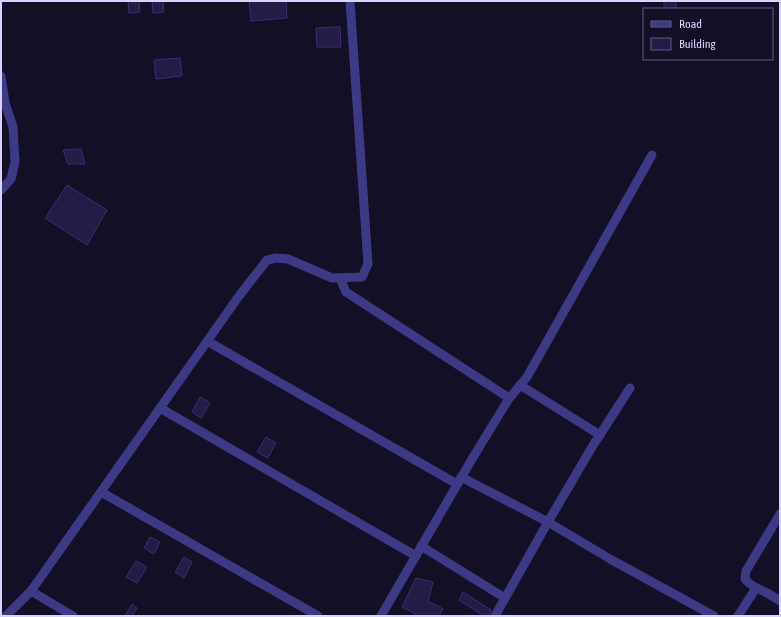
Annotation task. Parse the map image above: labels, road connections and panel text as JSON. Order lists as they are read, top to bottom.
{
  "legend": ["Road", "Building"]
}
